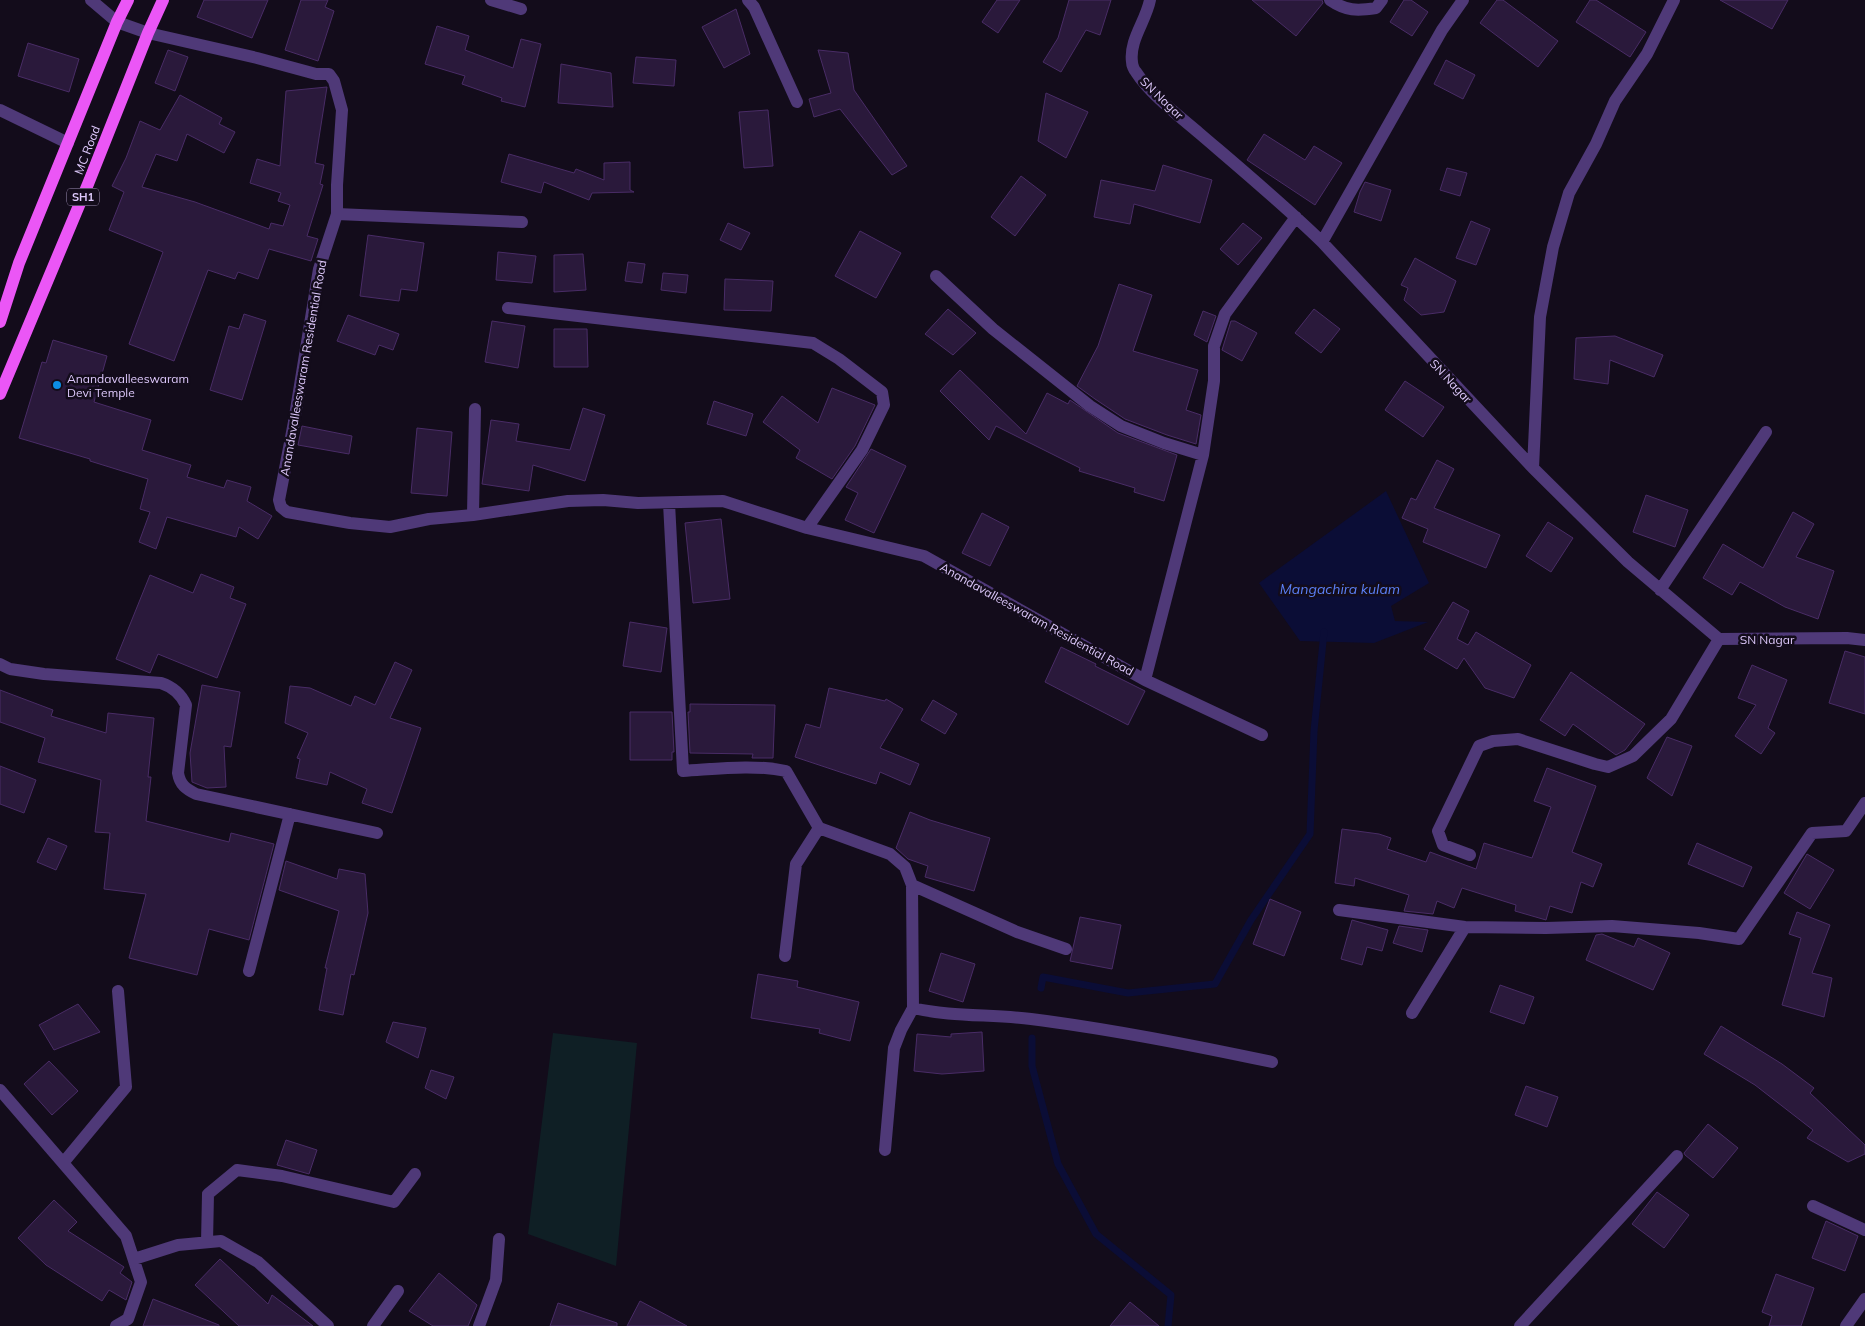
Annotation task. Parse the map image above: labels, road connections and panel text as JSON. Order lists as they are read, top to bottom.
{
  "streets": {
    "main road": ["MC Road", "SH1"],
    "street": ["SN Nagar", "Anandavalleeswaram Residential Road"]
  },
  "crossings": [
    ["SN Nagar", "Anandavalleeswaram Residential Road"],
    ["MC Road", "Anandavalleeswaram Residential Road"]
  ],
  "water": ["Mangachira kulam"],
  "places": ["Anandavalleeswaram Devi Temple"]
}
